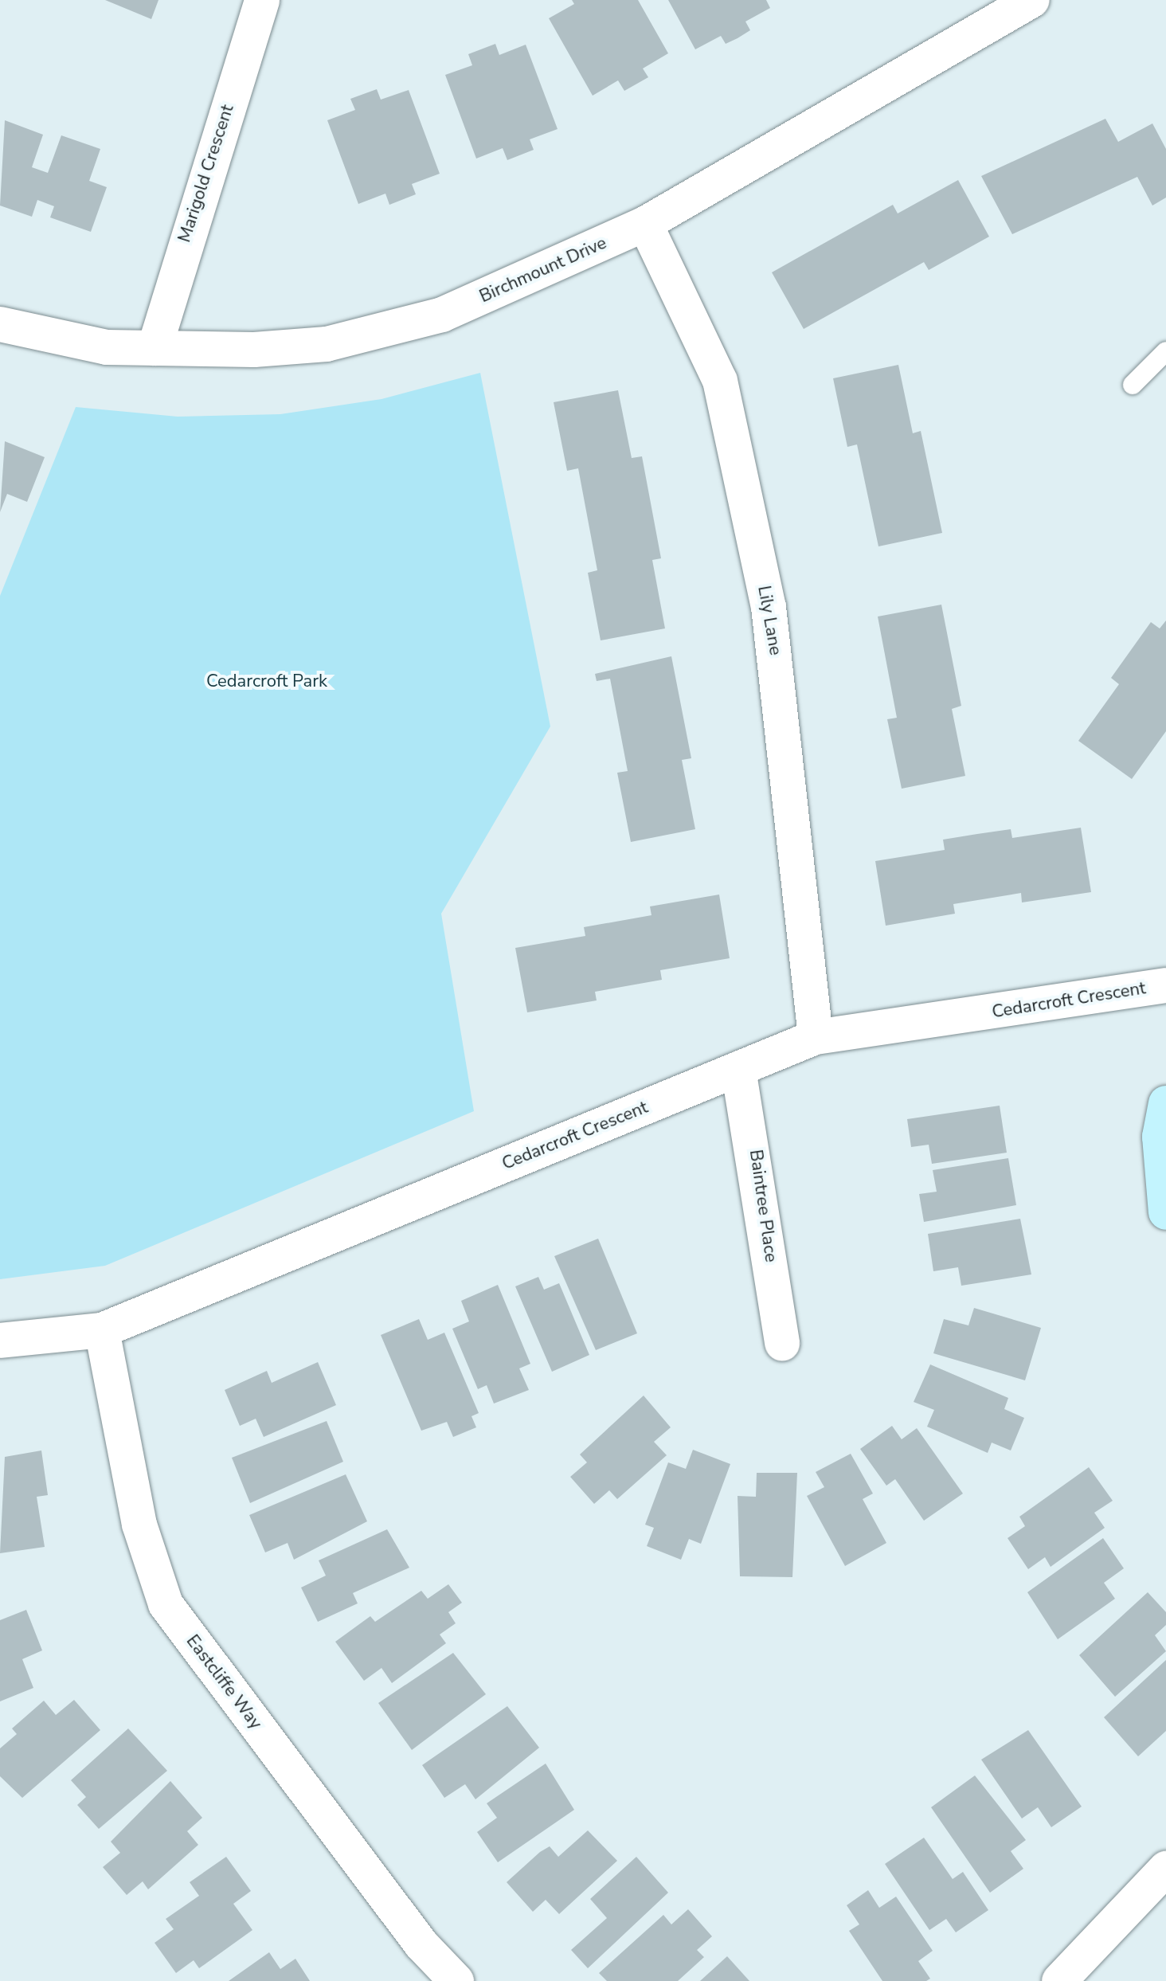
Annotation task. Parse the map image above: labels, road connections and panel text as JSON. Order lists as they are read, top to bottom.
{
  "streets": {
    "street": [
      "Marigold Crescent",
      "Birchmount Drive",
      "Lily Lane",
      "Cedarcroft Crescent",
      "Baintree Place",
      "Eastcliffe Way"
    ]
  },
  "crossings": [
    ["Marigold Crescent", "Birchmount Drive"],
    ["Birchmount Drive", "Lily Lane"],
    ["Lily Lane", "Cedarcroft Crescent"],
    ["Cedarcroft Crescent", "Baintree Place"],
    ["Cedarcroft Crescent", "Eastcliffe Way"]
  ],
  "parks": ["Cedarcroft Park"]
}
